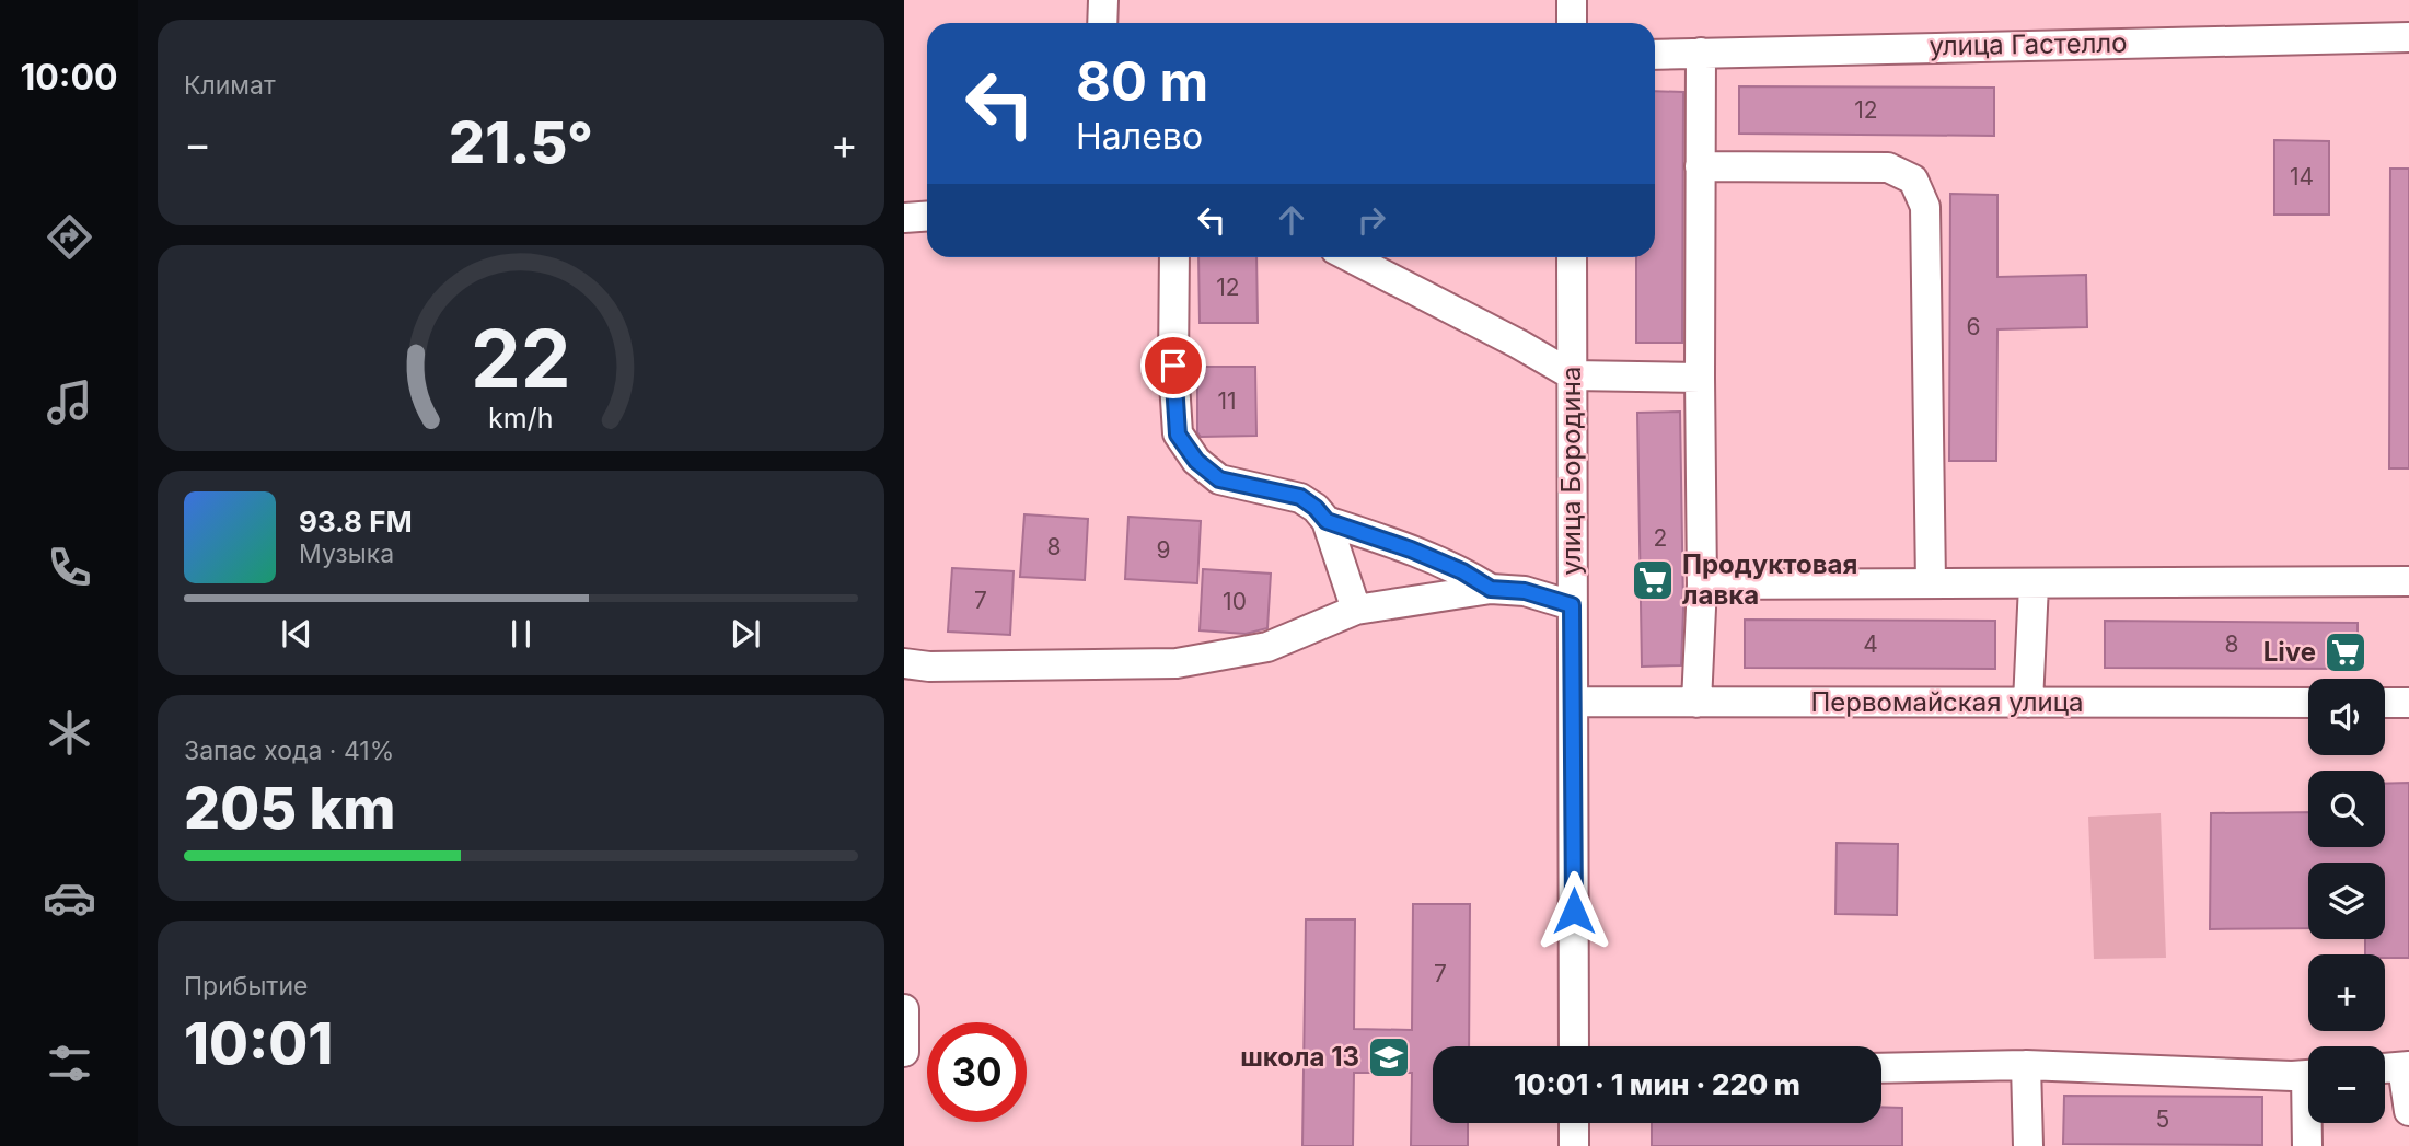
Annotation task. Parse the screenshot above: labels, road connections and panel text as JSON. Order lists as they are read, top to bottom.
{
  "streets": {
    "street": ["улица Гастелло", "улица Бородина", "Первомайская улица"]
  },
  "crossings": [
    ["улица Бородина", "Первомайская улица"]
  ],
  "places": {
    "supermarket": ["Продуктовая лавка", "Live"],
    "school or university": ["школа 13"]
  },
  "house_numbers": [
    "12",
    "14",
    "12",
    "6",
    "11",
    "2",
    "8",
    "9",
    "7",
    "10",
    "4",
    "8",
    "7",
    "5"
  ],
  "page": {
    "tabs": "10:00",
    "tile": [
      "Климат",
      ["Запас хода · 41%", "205 km"],
      ["Прибытие", "10:01"]
    ],
    "turn": ["80 m", "Налево"],
    "heat": ["−", "21.5°", "+"],
    "song": ["93.8 FM", "Музыка"],
    "map_buttons": ["+", "−"],
    "limit": "30",
    "trip": "10:01 · 1 мин · 220 m",
    "gauge": ["22", "km/h"]
  }
}
